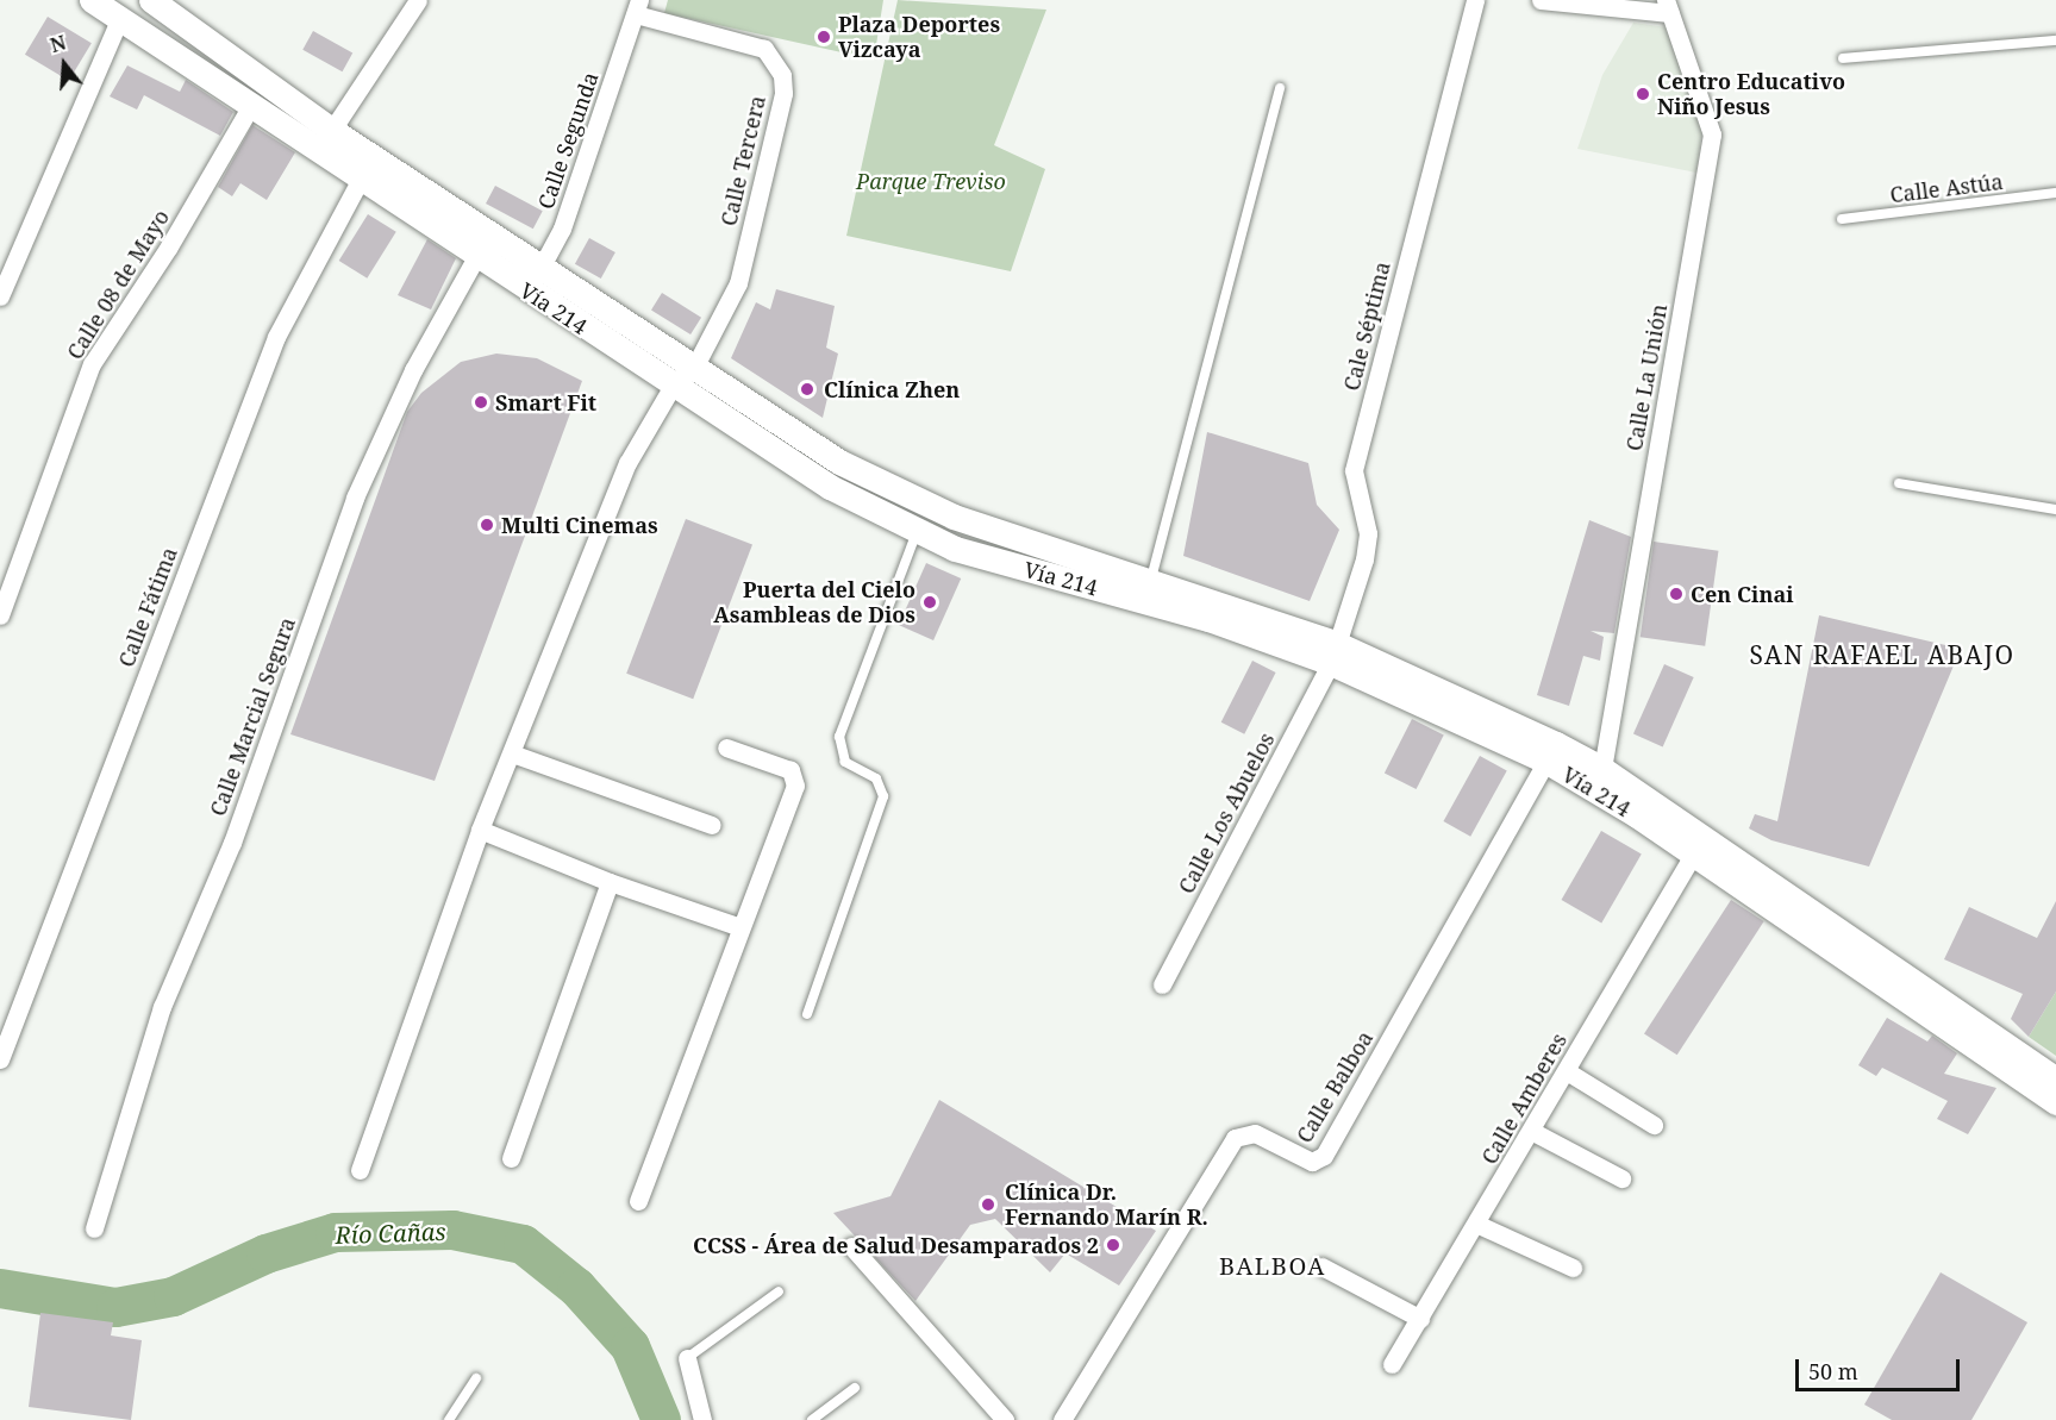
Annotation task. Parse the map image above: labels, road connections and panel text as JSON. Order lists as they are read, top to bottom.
{
  "streets": {
    "main road": ["Vía 214"],
    "street": [
      "Calle Segunda",
      "Calle Tercera",
      "Calle 08 de Mayo",
      "Cale Séptima",
      "Calle La Unión",
      "Calle Fátima",
      "Calle Marcial Segura",
      "Calle Los Abuelos",
      "Calle Balboa",
      "Calle Amberes"
    ],
    "lane": ["Calle Astúa"]
  },
  "crossings": [
    ["Calle Segunda", "Calle Tercera"],
    ["Calle Segunda", "Vía 214"],
    ["Calle Tercera", "Vía 214"],
    ["Calle 08 de Mayo", "Vía 214"],
    ["Vía 214", "Cale Séptima"],
    ["Vía 214", "Calle La Unión"],
    ["Vía 214", "Calle Fátima"],
    ["Vía 214", "Calle Marcial Segura"],
    ["Vía 214", "Calle Los Abuelos"],
    ["Vía 214", "Calle Balboa"],
    ["Vía 214", "Calle Amberes"],
    ["Cale Séptima", "Calle Los Abuelos"]
  ],
  "districts": ["SAN RAFAEL ABAJO", "BALBOA"],
  "water": ["Río Cañas"],
  "parks": ["Parque Treviso"],
  "places": [
    "Plaza Deportes Vizcaya",
    "Centro Educativo Niño Jesus",
    "Clínica Zhen",
    "Smart Fit",
    "Multi Cinemas",
    "Cen Cinai",
    "Puerta del Cielo Asambleas de Dios",
    "Clínica Dr. Fernando Marín R.",
    "CCSS - Área de Salud Desamparados 2"
  ],
  "scale_bar": "50 m",
  "north": "top"
}
